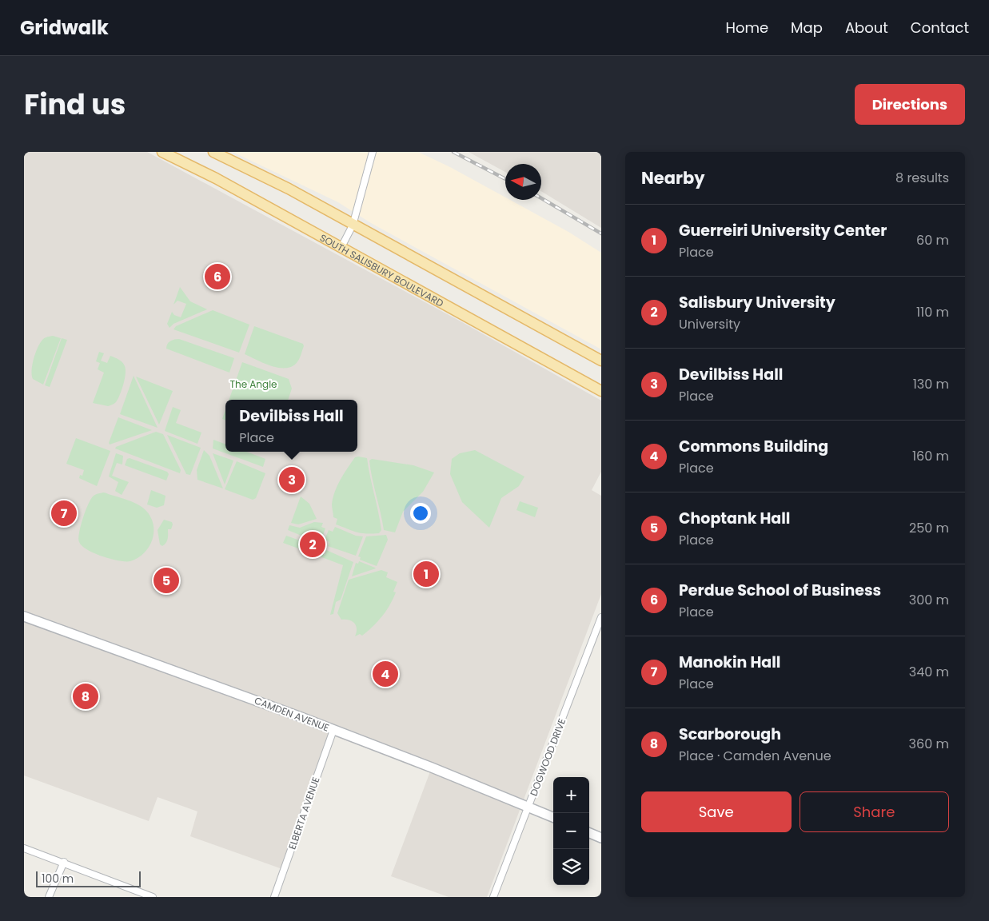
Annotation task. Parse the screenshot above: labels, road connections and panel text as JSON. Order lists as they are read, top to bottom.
{
  "streets": {
    "main road": ["SOUTH SALISBURY BOULEVARD"],
    "street": ["CAMDEN AVENUE", "DOGWOOD DRIVE", "ELBERTA AVENUE"]
  },
  "crossings": [
    ["CAMDEN AVENUE", "DOGWOOD DRIVE"],
    ["CAMDEN AVENUE", "ELBERTA AVENUE"]
  ],
  "parks": ["The Angle"],
  "scale_bar": "100 m",
  "north": "left",
  "page": {
    "header": "Gridwalk",
    "nav": [
      "Home",
      "Map",
      "About",
      "Contact"
    ],
    "title": "Find us",
    "buttons": [
      "Directions",
      ["Save", "Share"]
    ],
    "heading": ["Nearby", "8 results"],
    "list": [
      {
        "mark": "1",
        "name": "Guerreiri University Center",
        "note": "Place",
        "value": "60 m"
      },
      {
        "mark": "2",
        "name": "Salisbury University",
        "note": "University",
        "value": "110 m"
      },
      {
        "mark": "3",
        "name": "Devilbiss Hall",
        "note": "Place",
        "value": "130 m"
      },
      {
        "mark": "4",
        "name": "Commons Building",
        "note": "Place",
        "value": "160 m"
      },
      {
        "mark": "5",
        "name": "Choptank Hall",
        "note": "Place",
        "value": "250 m"
      },
      {
        "mark": "6",
        "name": "Perdue School of Business",
        "note": "Place",
        "value": "300 m"
      },
      {
        "mark": "7",
        "name": "Manokin Hall",
        "note": "Place",
        "value": "340 m"
      },
      {
        "mark": "8",
        "name": "Scarborough",
        "note": "Place · Camden Avenue",
        "value": "360 m"
      }
    ],
    "pins": [
      "6",
      "3",
      "7",
      "2",
      "1",
      "5",
      "4",
      "8"
    ],
    "popup": ["Devilbiss Hall", "Place"],
    "map_buttons": ["+", "−"],
    "scale": "100 m"
  }
}
